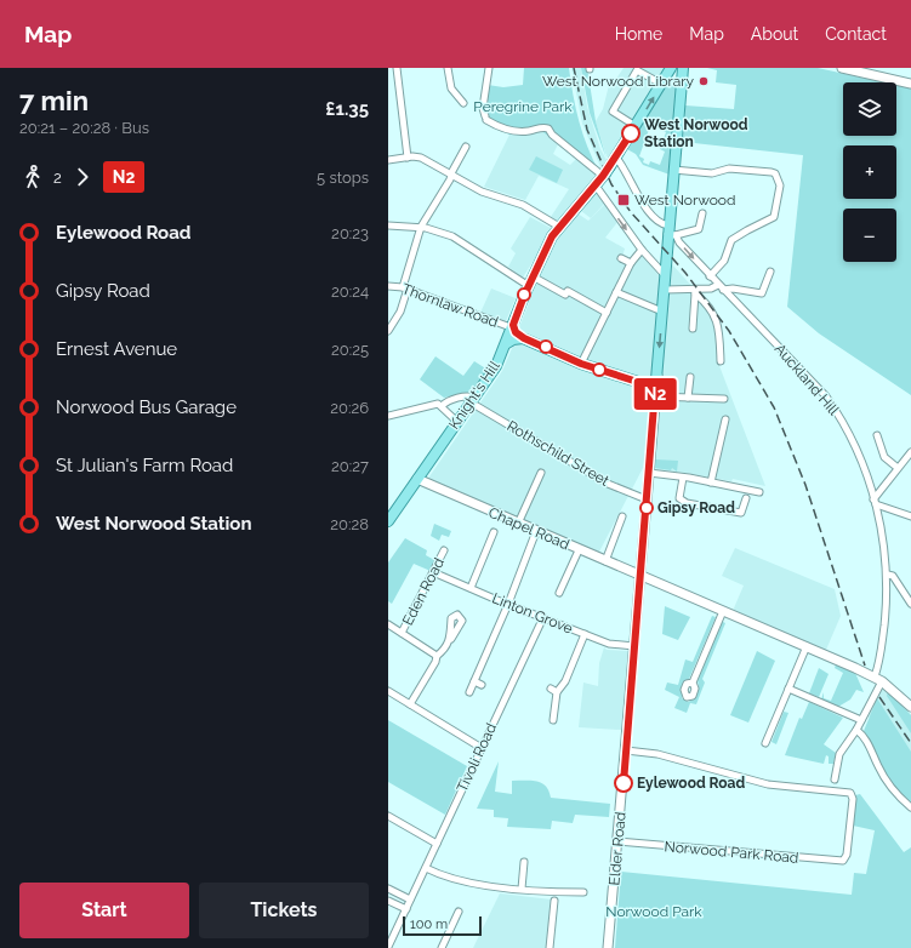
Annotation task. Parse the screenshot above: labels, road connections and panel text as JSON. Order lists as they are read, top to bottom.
{
  "streets": {
    "main road": ["Knight's Hill"],
    "street": [
      "Thornlaw Road",
      "Auckland Hill",
      "Rothschild Street",
      "Chapel Road",
      "Eden Road",
      "Linton Grove",
      "Tivoli Road",
      "Elder Road",
      "Norwood Park Road"
    ]
  },
  "crossings": [
    ["Thornlaw Road", "Knight's Hill"],
    ["Auckland Hill", "Knight's Hill"],
    ["Knight's Hill", "Rothschild Street"],
    ["Knight's Hill", "Chapel Road"],
    ["Rothschild Street", "Elder Road"],
    ["Chapel Road", "Elder Road"],
    ["Eden Road", "Linton Grove"],
    ["Linton Grove", "Tivoli Road"],
    ["Linton Grove", "Elder Road"],
    ["Elder Road", "Norwood Park Road"]
  ],
  "parks": ["Peregrine Park", "Norwood Park"],
  "places": {
    "other": [
      "West Norwood Library",
      "West Norwood Station",
      "Gipsy Road",
      "Eylewood Road"
    ],
    "transit": ["West Norwood"]
  },
  "lines": ["bus line N2"],
  "scale_bar": "100 m",
  "page": {
    "header": "Map",
    "nav": [
      "Home",
      "Map",
      "About",
      "Contact"
    ],
    "heading": ["7 min", "20:21 – 20:28 · Bus", "£1.35"],
    "on_map": "N2",
    "map_buttons": ["+", "−"],
    "legs": ["2", "N2", "5 stops"],
    "list": [
      {
        "name": "Eylewood Road",
        "value": "20:23"
      },
      {
        "name": "Gipsy Road",
        "value": "20:24"
      },
      {
        "name": "Ernest Avenue",
        "value": "20:25"
      },
      {
        "name": "Norwood Bus Garage",
        "value": "20:26"
      },
      {
        "name": "St Julian's Farm Road",
        "value": "20:27"
      },
      {
        "name": "West Norwood Station",
        "value": "20:28"
      }
    ],
    "buttons": ["Start", "Tickets"],
    "scale": "100 m"
  }
}
